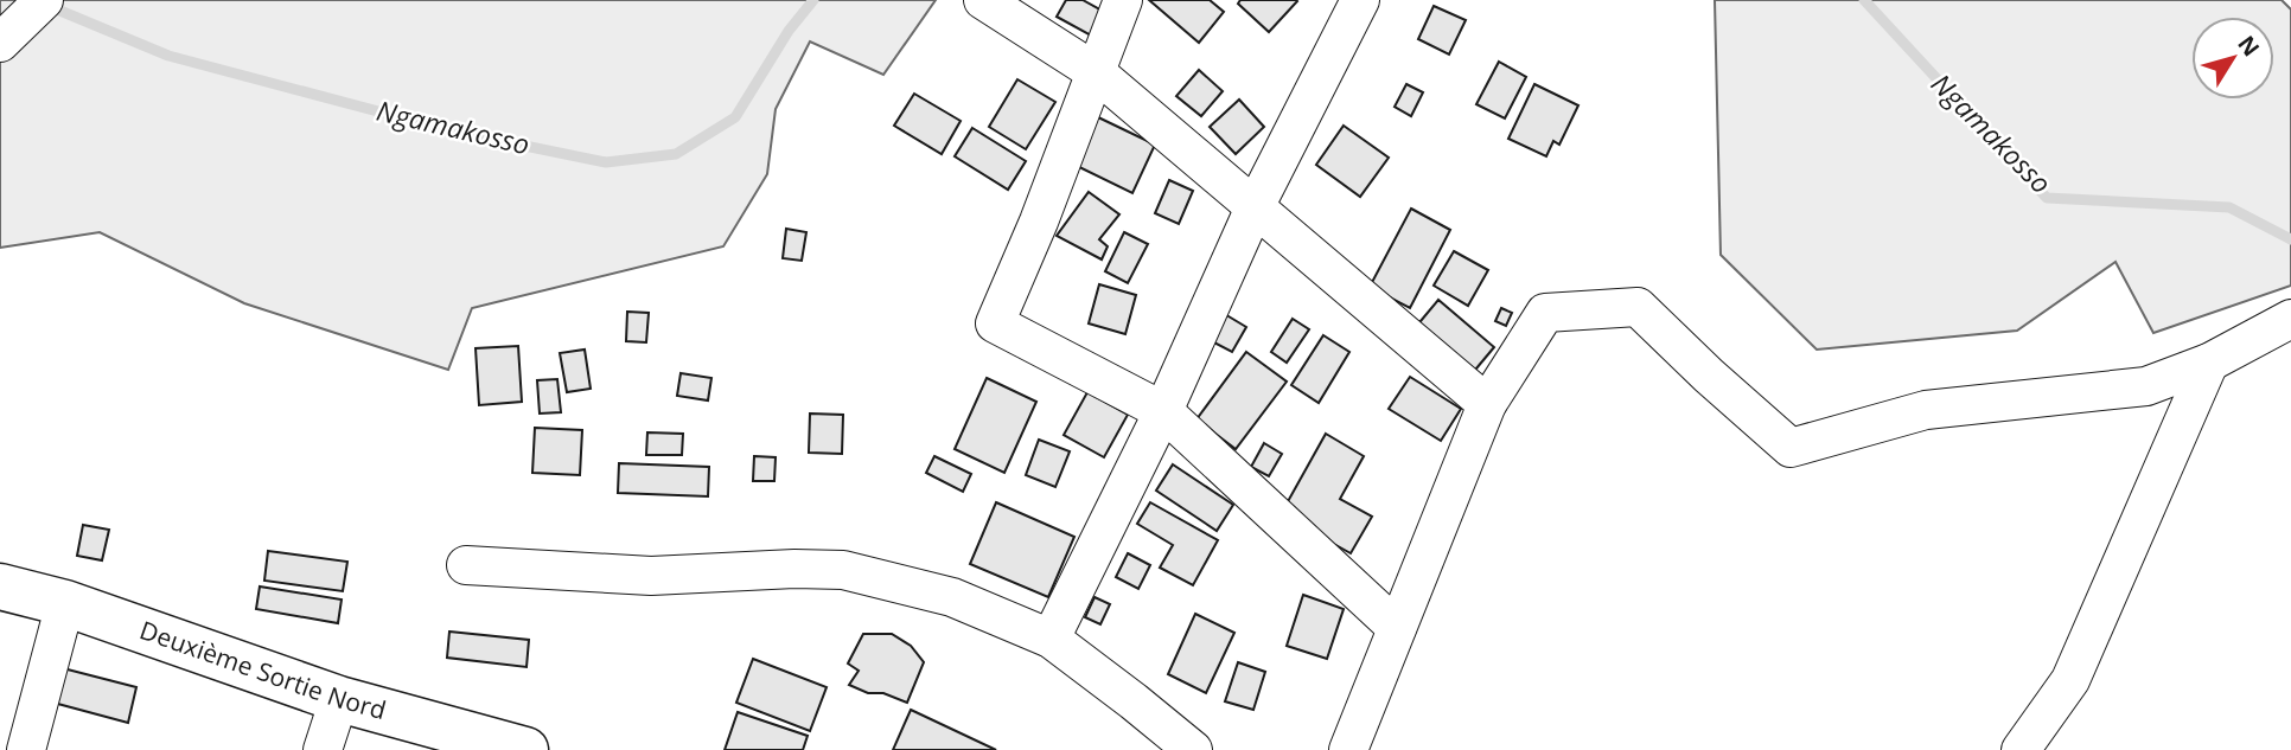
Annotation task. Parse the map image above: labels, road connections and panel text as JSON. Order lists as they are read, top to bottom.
{
  "streets": {
    "main road": ["Deuxième Sortie Nord"]
  },
  "water": ["Ngamakosso"],
  "north": "top right"
}
